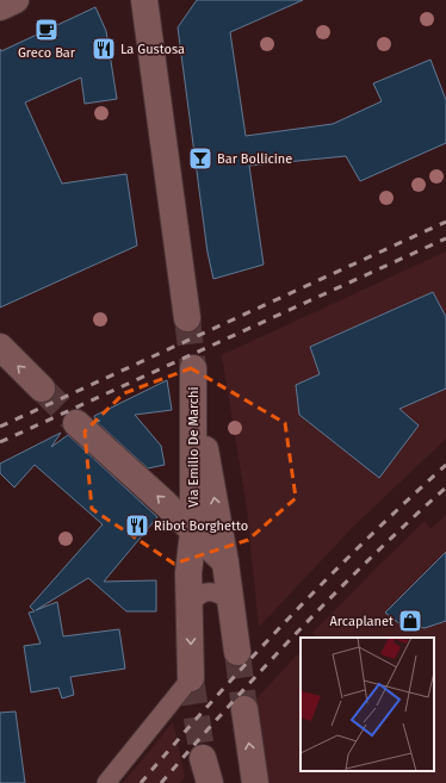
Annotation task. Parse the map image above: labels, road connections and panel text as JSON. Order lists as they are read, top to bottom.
{
  "streets": {
    "street": ["Via Emilio De Marchi"]
  },
  "places": {
    "cafe": ["Greco Bar"],
    "restaurant": ["La Gustosa", "Ribot Borghetto"],
    "bar": ["Bar Bollicine"],
    "shop": ["Arcaplanet"]
  }
}
